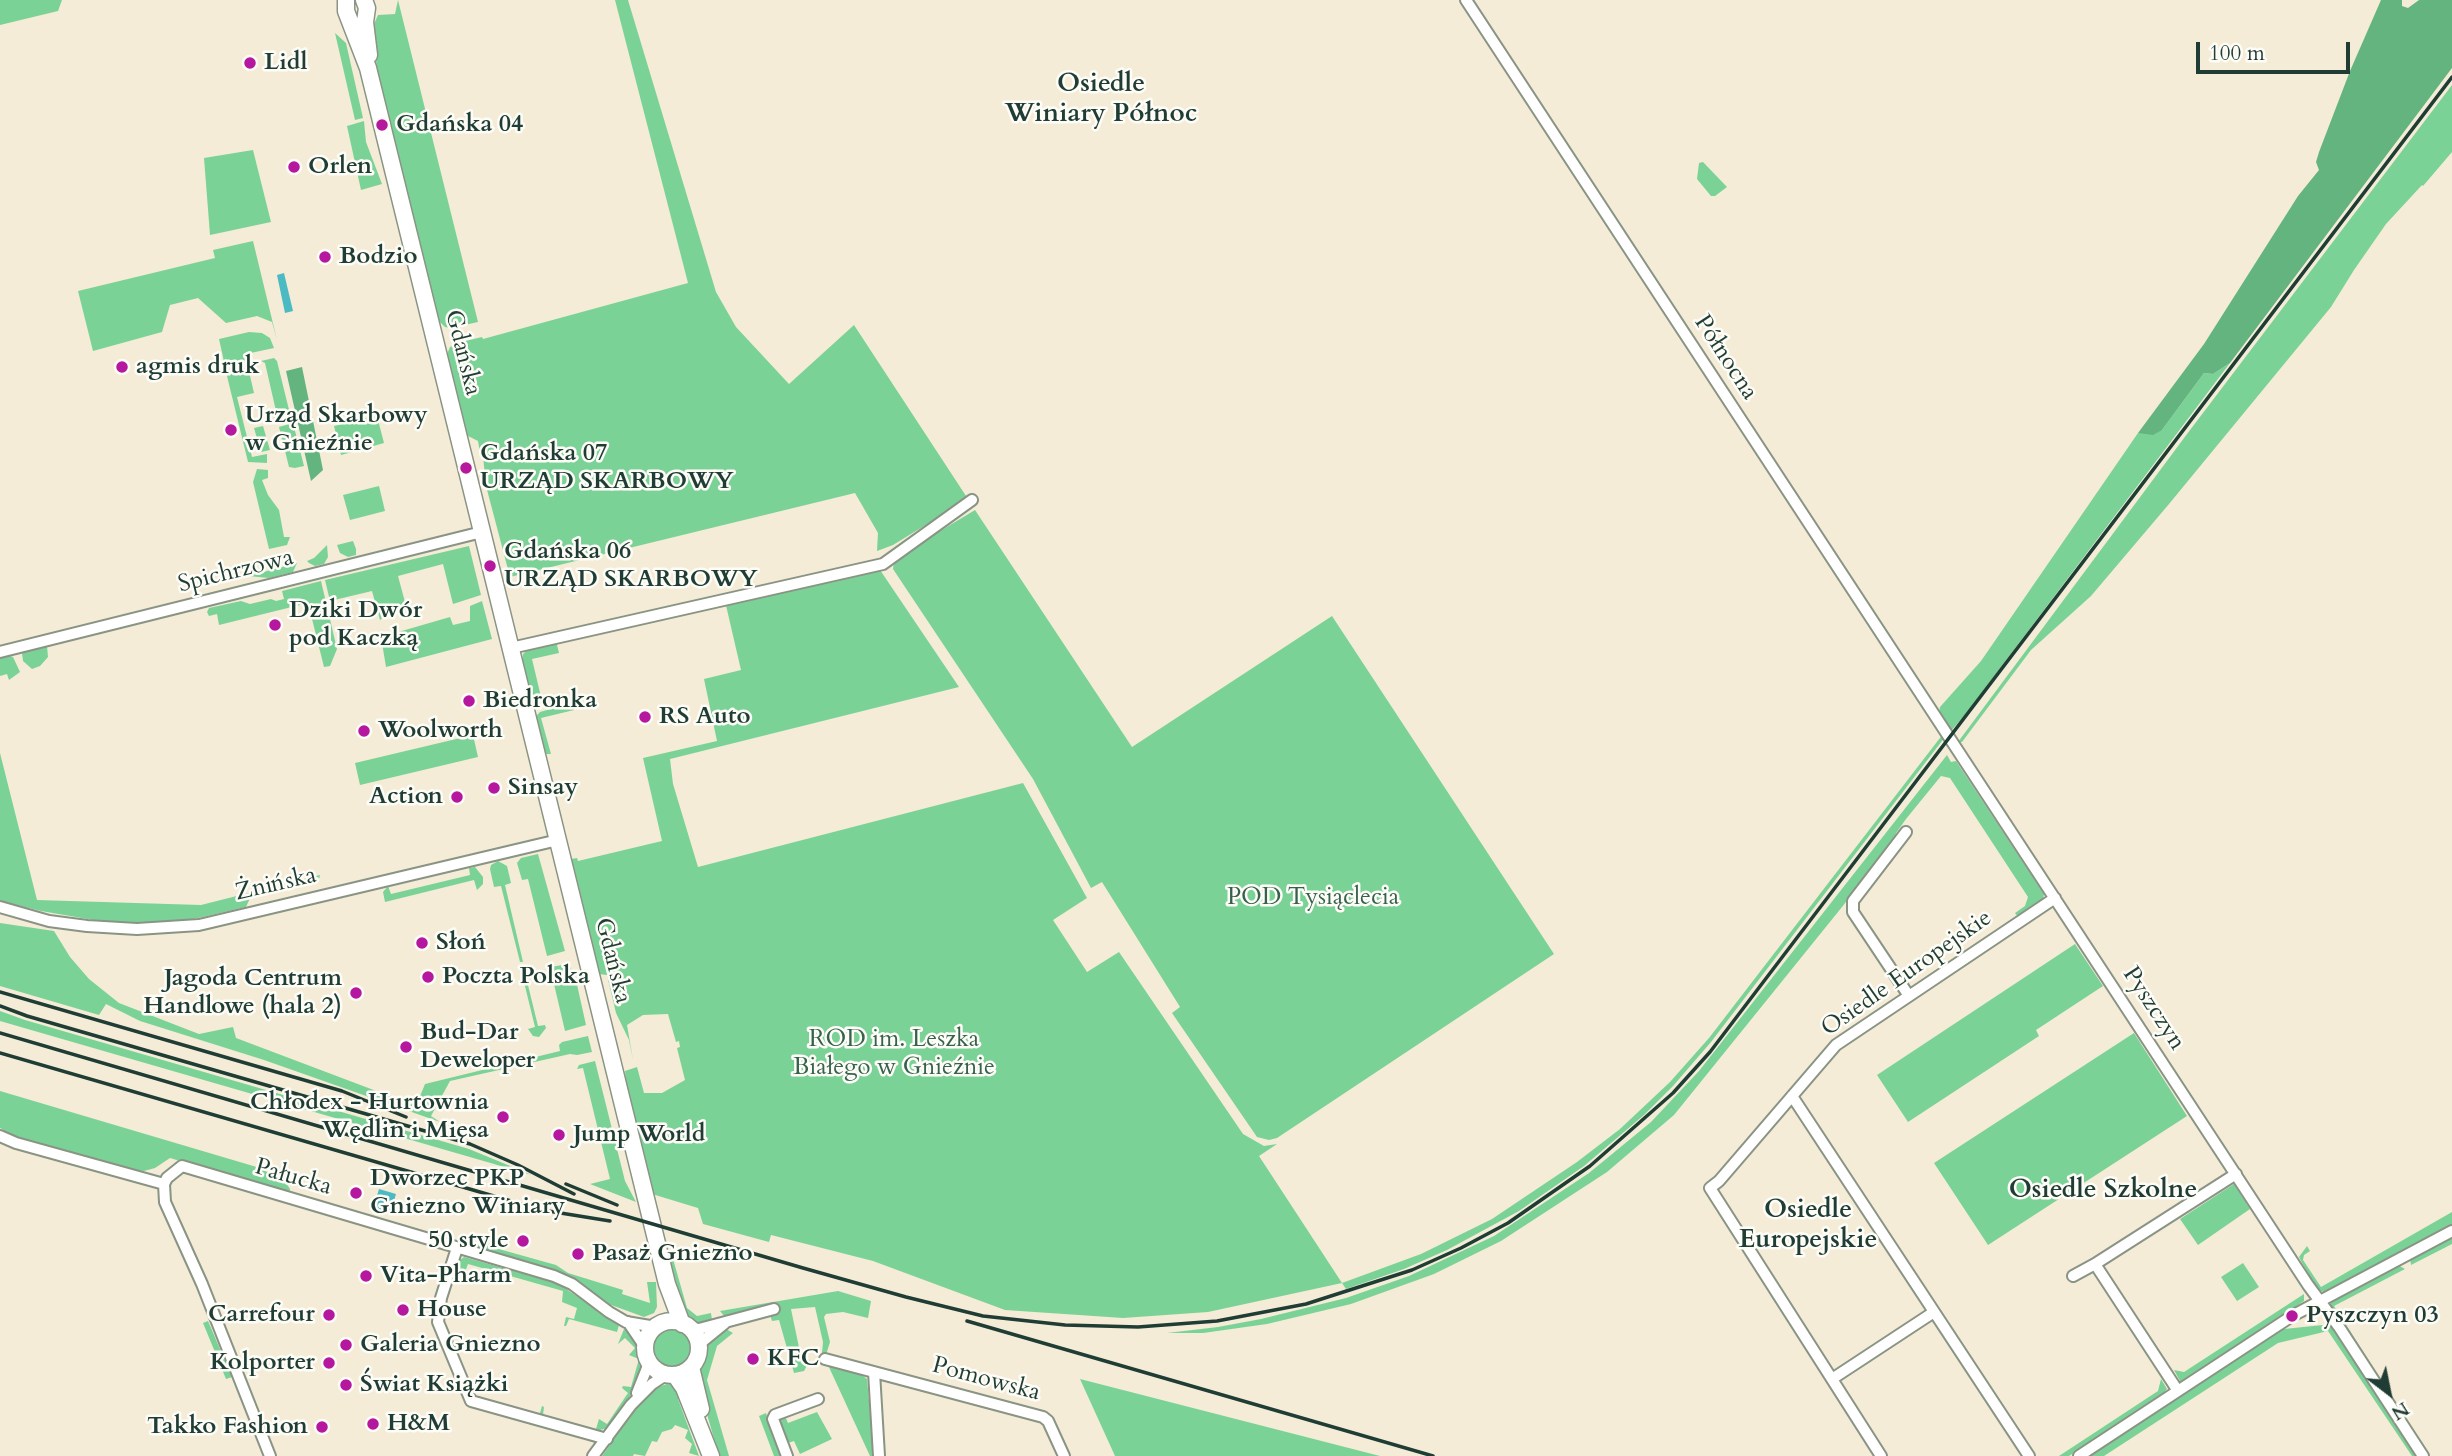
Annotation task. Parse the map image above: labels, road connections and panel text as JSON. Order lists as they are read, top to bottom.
{
  "streets": {
    "street": [
      "Gdańska",
      "Północna",
      "Spichrzowa",
      "Żnińska",
      "Osiedle Europejskie",
      "Pyszczyn",
      "Pałucka",
      "Pomowska"
    ]
  },
  "crossings": [
    ["Gdańska", "Spichrzowa"],
    ["Gdańska", "Żnińska"],
    ["Gdańska", "Pałucka"],
    ["Północna", "Pyszczyn"],
    ["Osiedle Europejskie", "Pyszczyn"]
  ],
  "districts": ["Osiedle Winiary Północ", "Osiedle Szkolne", "Osiedle Europejskie"],
  "parks": ["POD Tysiąclecia", "ROD im. Leszka Białego w Gnieźnie"],
  "places": [
    "Lidl",
    "Gdańska 04",
    "Orlen",
    "Bodzio",
    "agmis druk",
    "Urząd Skarbowy w Gnieźnie",
    "Gdańska 07 URZĄD SKARBOWY",
    "Gdańska 06 URZĄD SKARBOWY",
    "Dziki Dwór pod Kaczką",
    "Biedronka",
    "RS Auto",
    "Woolworth",
    "Sinsay",
    "Action",
    "Słoń",
    "Poczta Polska",
    "Jagoda Centrum Handlowe (hala 2)",
    "Bud-Dar Deweloper",
    "Chłodex - Hurtownia Wędlin i Mięsa",
    "Jump World",
    "Dworzec PKP Gniezno Winiary",
    "50 style",
    "Pasaż Gniezno",
    "Vita-Pharm",
    "House",
    "Carrefour",
    "Pyszczyn 03",
    "Galeria Gniezno",
    "KFC",
    "Kolporter",
    "Świat Książki",
    "H&M",
    "Takko Fashion"
  ],
  "scale_bar": "100 m",
  "north": "bottom right"
}
